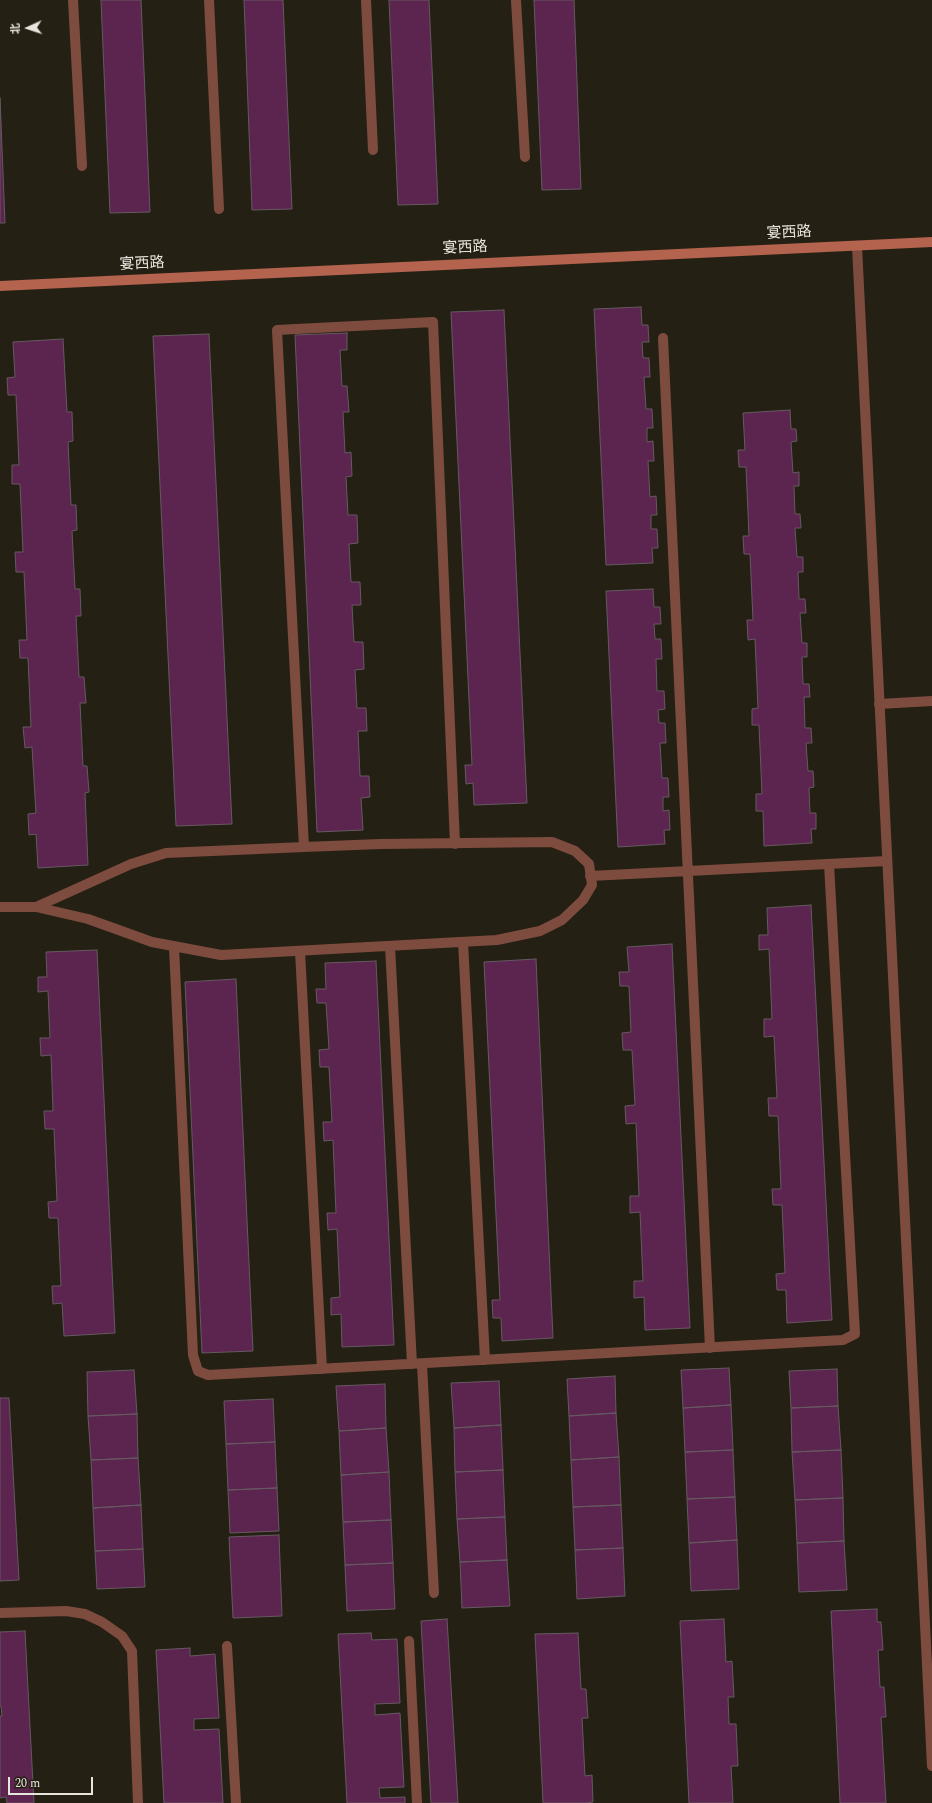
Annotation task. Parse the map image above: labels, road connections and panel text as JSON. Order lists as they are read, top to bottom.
{
  "streets": {
    "street": ["宴西路"]
  },
  "scale_bar": "20 m",
  "north": "left"
}
